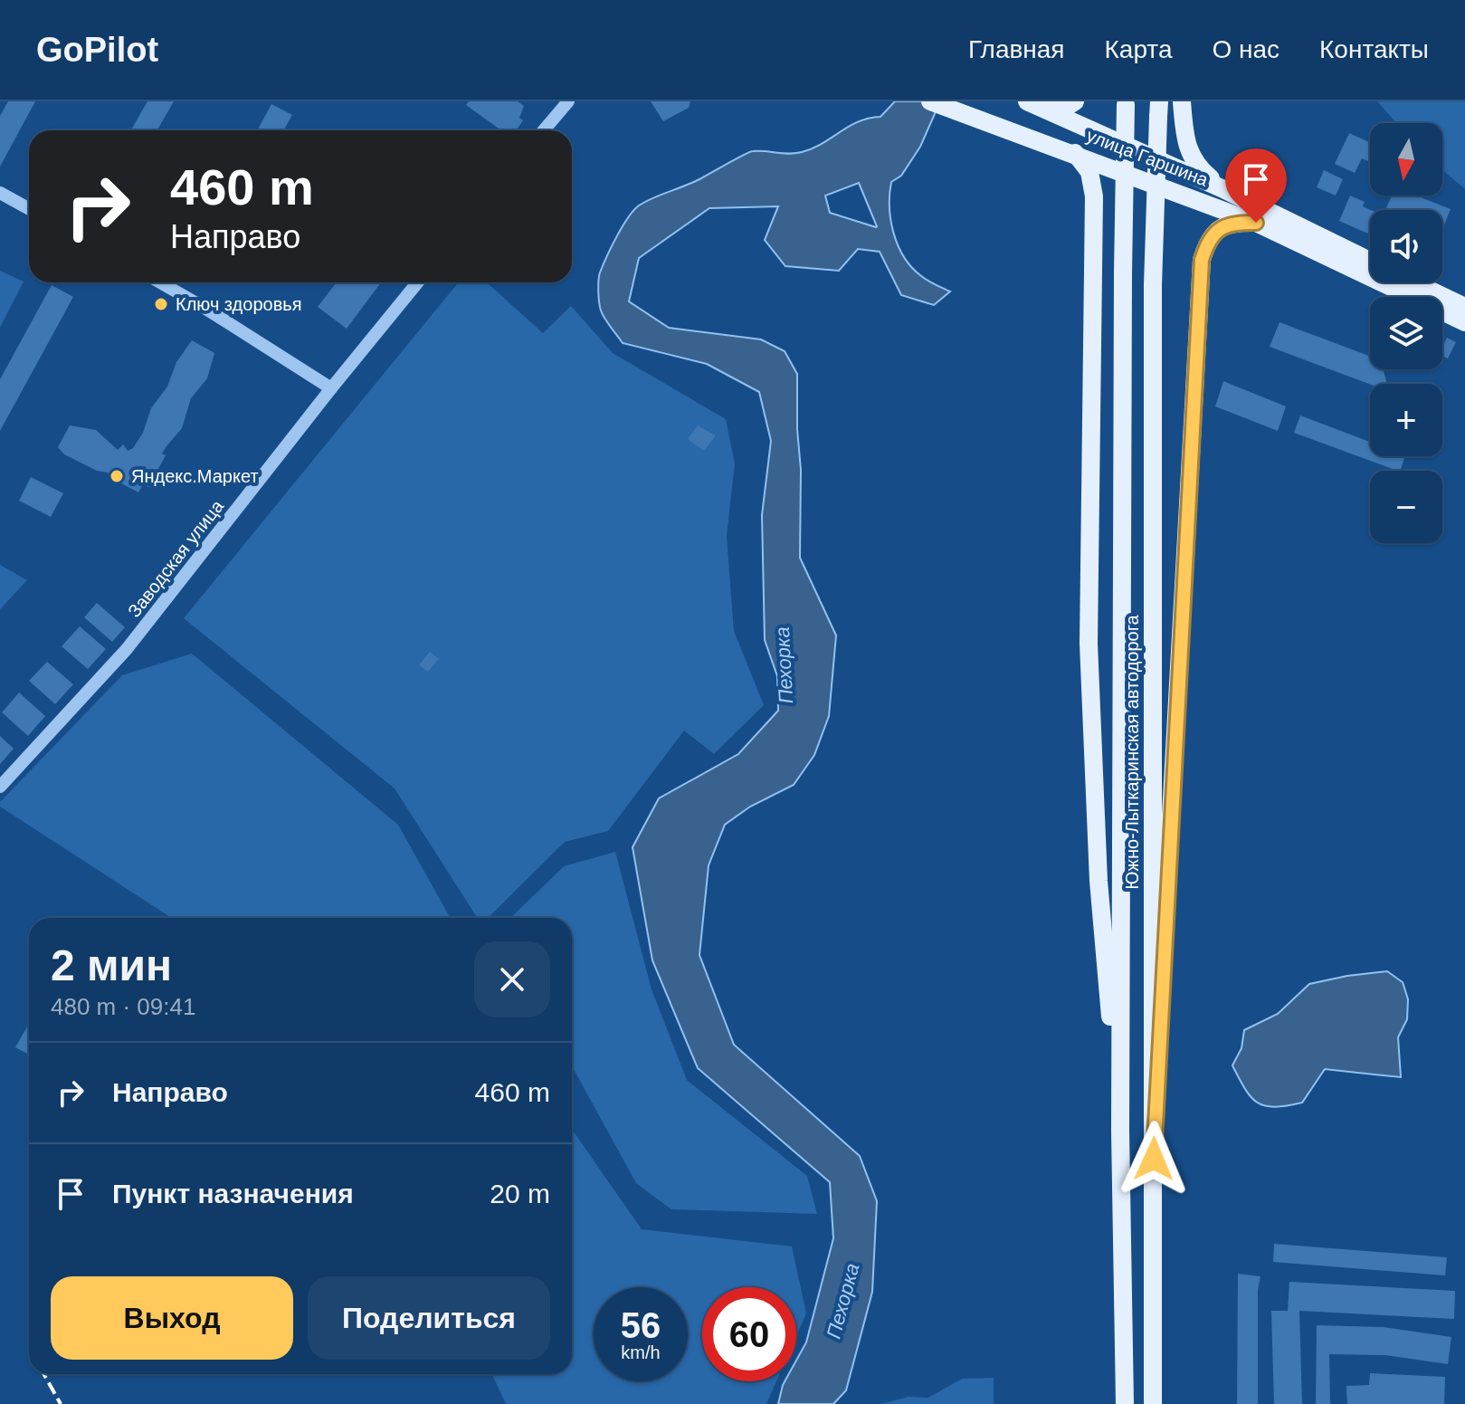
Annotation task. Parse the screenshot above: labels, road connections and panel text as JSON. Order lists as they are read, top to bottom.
{
  "streets": {
    "main road": ["улица Гаршина", "Южно-Лыткаринская автодорога"],
    "street": ["Заводская улица"]
  },
  "water": ["Пехорка"],
  "places": ["Ключ здоровья", "Яндекс.Маркет"],
  "north": "bottom",
  "page": {
    "header": "GoPilot",
    "nav": [
      "Главная",
      "Карта",
      "О нас",
      "Контакты"
    ],
    "map_buttons": ["+", "−"],
    "turn": ["460 m", "Направо"],
    "heading": ["2 мин", "480 m · 09:41"],
    "list": [
      {
        "name": "Направо",
        "value": "460 m"
      },
      {
        "name": "Пункт назначения",
        "value": "20 m"
      }
    ],
    "buttons": ["Выход", "Поделиться"],
    "speed": "56 km/h",
    "limit": "60"
  }
}
